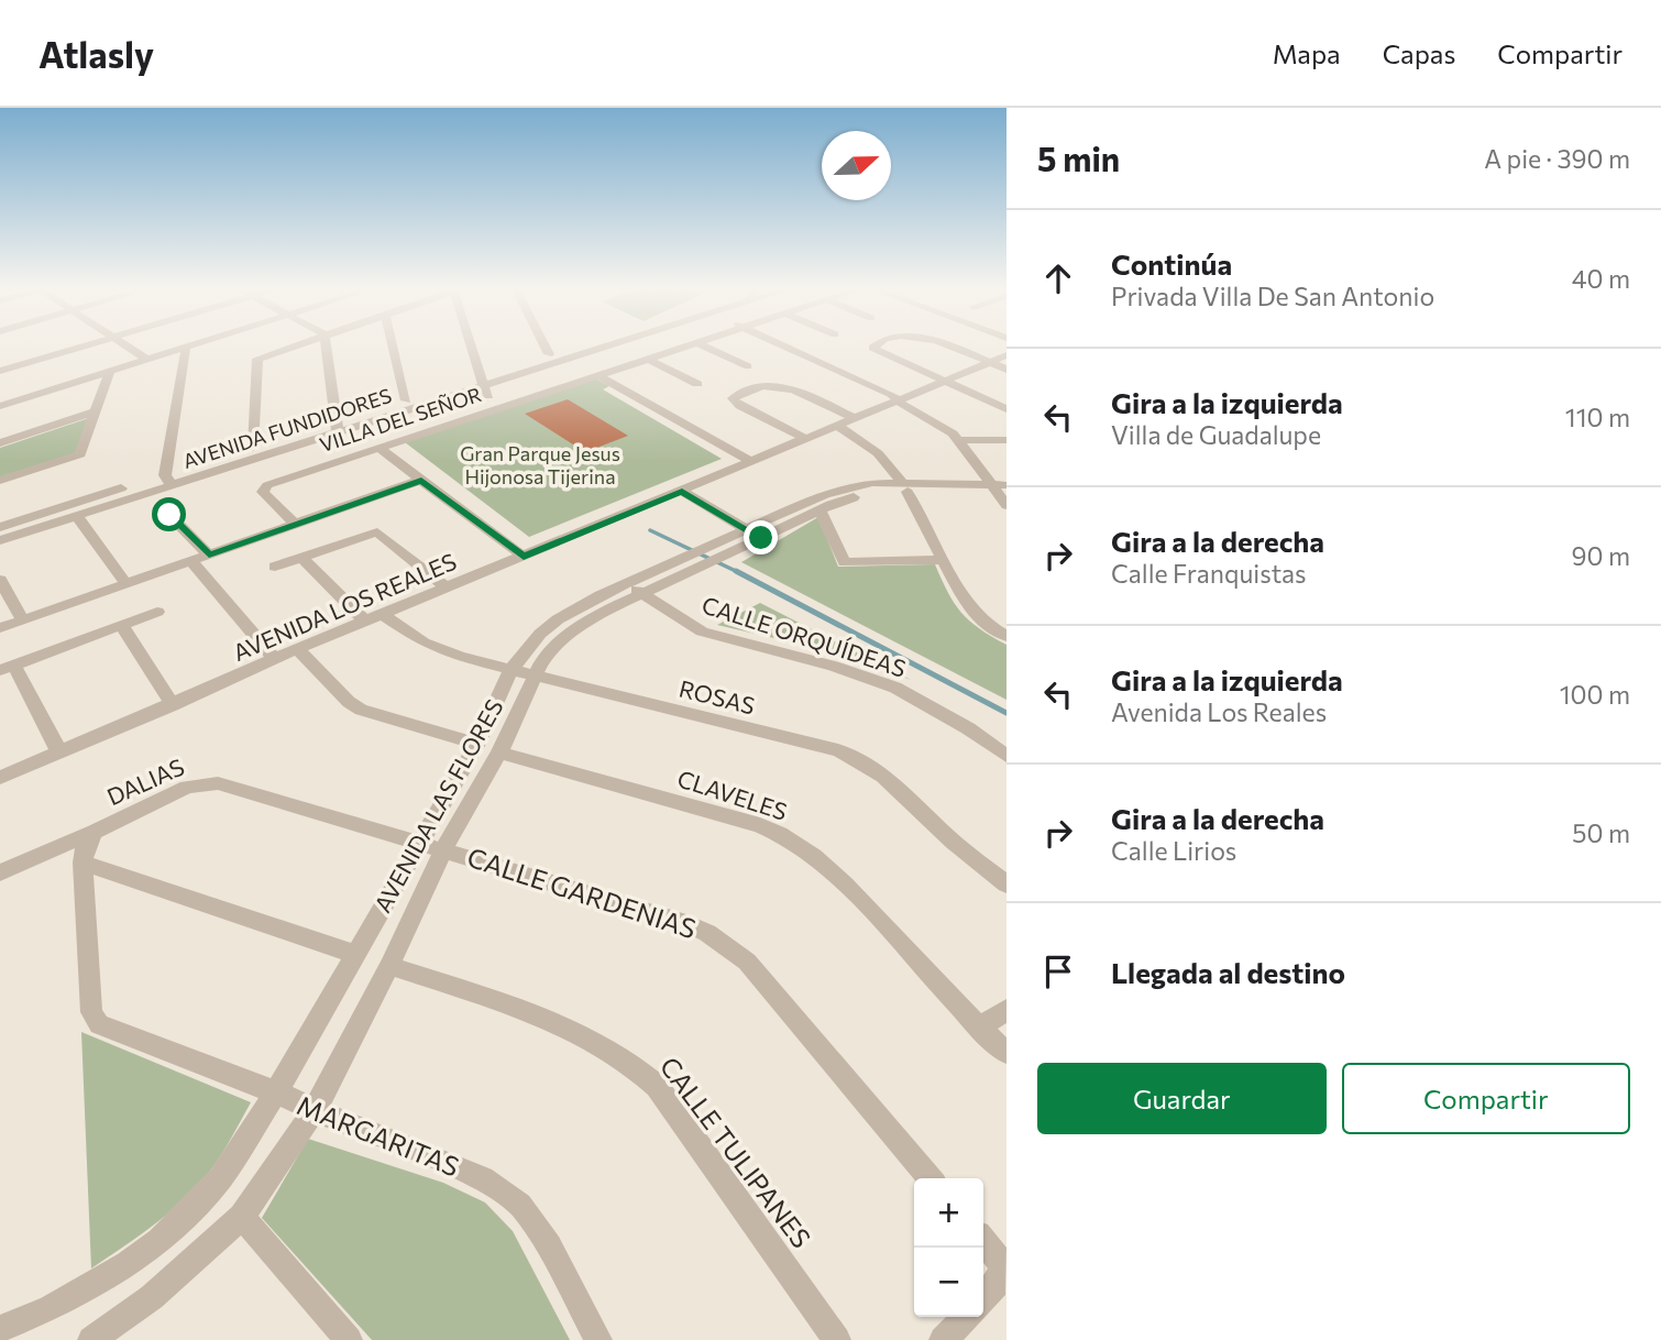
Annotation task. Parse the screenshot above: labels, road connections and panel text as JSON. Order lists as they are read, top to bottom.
{
  "streets": {
    "street": [
      "VILLA DEL SEÑOR",
      "AVENIDA FUNDIDORES",
      "AVENIDA LOS REALES",
      "CALLE ORQUÍDEAS",
      "ROSAS",
      "DALIAS",
      "CLAVELES",
      "AVENIDA LAS FLORES",
      "CALLE GARDENIAS",
      "MARGARITAS",
      "CALLE TULIPANES"
    ]
  },
  "crossings": [
    ["AVENIDA LOS REALES", "ROSAS"],
    ["CALLE ORQUÍDEAS", "AVENIDA LAS FLORES"],
    ["ROSAS", "AVENIDA LAS FLORES"],
    ["DALIAS", "CALLE GARDENIAS"],
    ["CLAVELES", "AVENIDA LAS FLORES"],
    ["AVENIDA LAS FLORES", "CALLE GARDENIAS"],
    ["AVENIDA LAS FLORES", "MARGARITAS"],
    ["AVENIDA LAS FLORES", "CALLE TULIPANES"]
  ],
  "parks": ["Gran Parque Jesus Hijonosa Tijerina"],
  "north": "right",
  "page": {
    "header": "Atlasly",
    "nav": ["Mapa", "Capas", "Compartir"],
    "heading": ["5 min", "A pie · 390 m"],
    "list": [
      ["Continúa", "Privada Villa De San Antonio", "40 m"],
      ["Gira a la izquierda", "Villa de Guadalupe", "110 m"],
      ["Gira a la derecha", "Calle Franquistas", "90 m"],
      ["Gira a la izquierda", "Avenida Los Reales", "100 m"],
      ["Gira a la derecha", "Calle Lirios", "50 m"],
      "Llegada al destino"
    ],
    "buttons": ["Guardar", "Compartir"],
    "map_buttons": ["+", "−"]
  }
}
